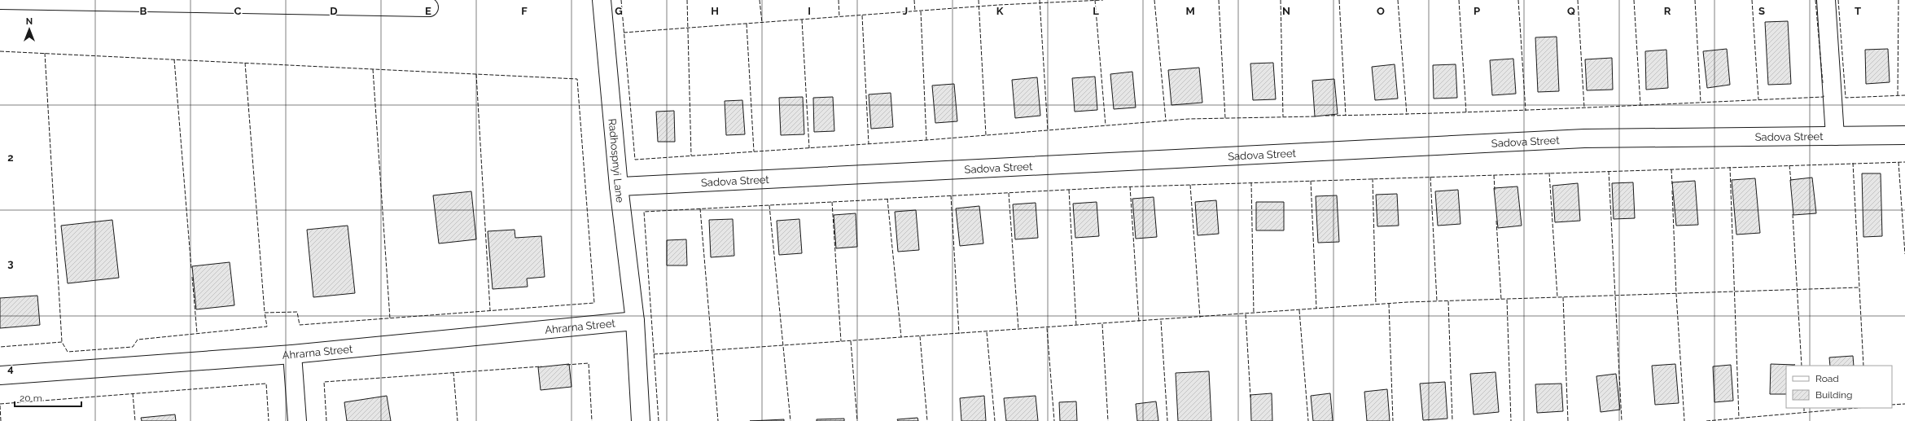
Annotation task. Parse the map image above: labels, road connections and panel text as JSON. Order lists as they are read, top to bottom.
{
  "streets": {
    "street": ["Sadova Street", "Radhospnyi Lane", "Ahrarna Street"]
  },
  "crossings": [
    ["Sadova Street", "Radhospnyi Lane"],
    ["Radhospnyi Lane", "Ahrarna Street"]
  ],
  "legend": ["Road", "Building"],
  "scale_bar": "20 m",
  "north": "top",
  "grid": {
    "columns": [
      "B",
      "C",
      "D",
      "E",
      "F",
      "G",
      "H",
      "I",
      "J",
      "K",
      "L",
      "M",
      "N",
      "O",
      "P",
      "Q",
      "R",
      "S",
      "T"
    ],
    "rows": ["2", "3", "4"]
  }
}
